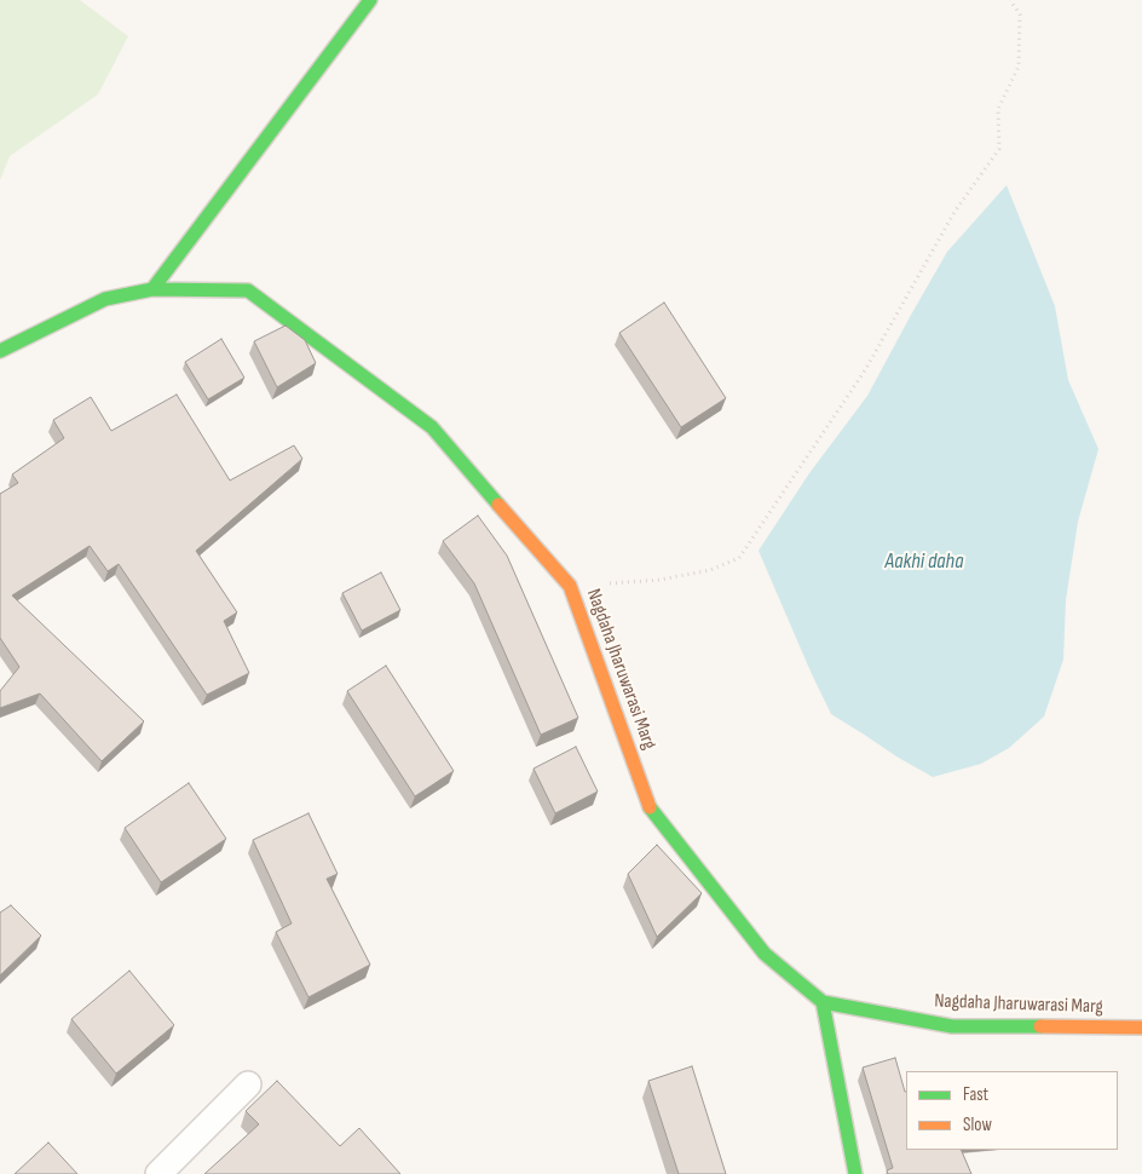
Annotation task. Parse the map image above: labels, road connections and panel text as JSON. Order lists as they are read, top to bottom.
{
  "streets": {
    "street": ["Nagdaha Jharuwarasi Marg"]
  },
  "water": ["Aakhi daha"],
  "legend": ["Fast", "Slow"]
}
